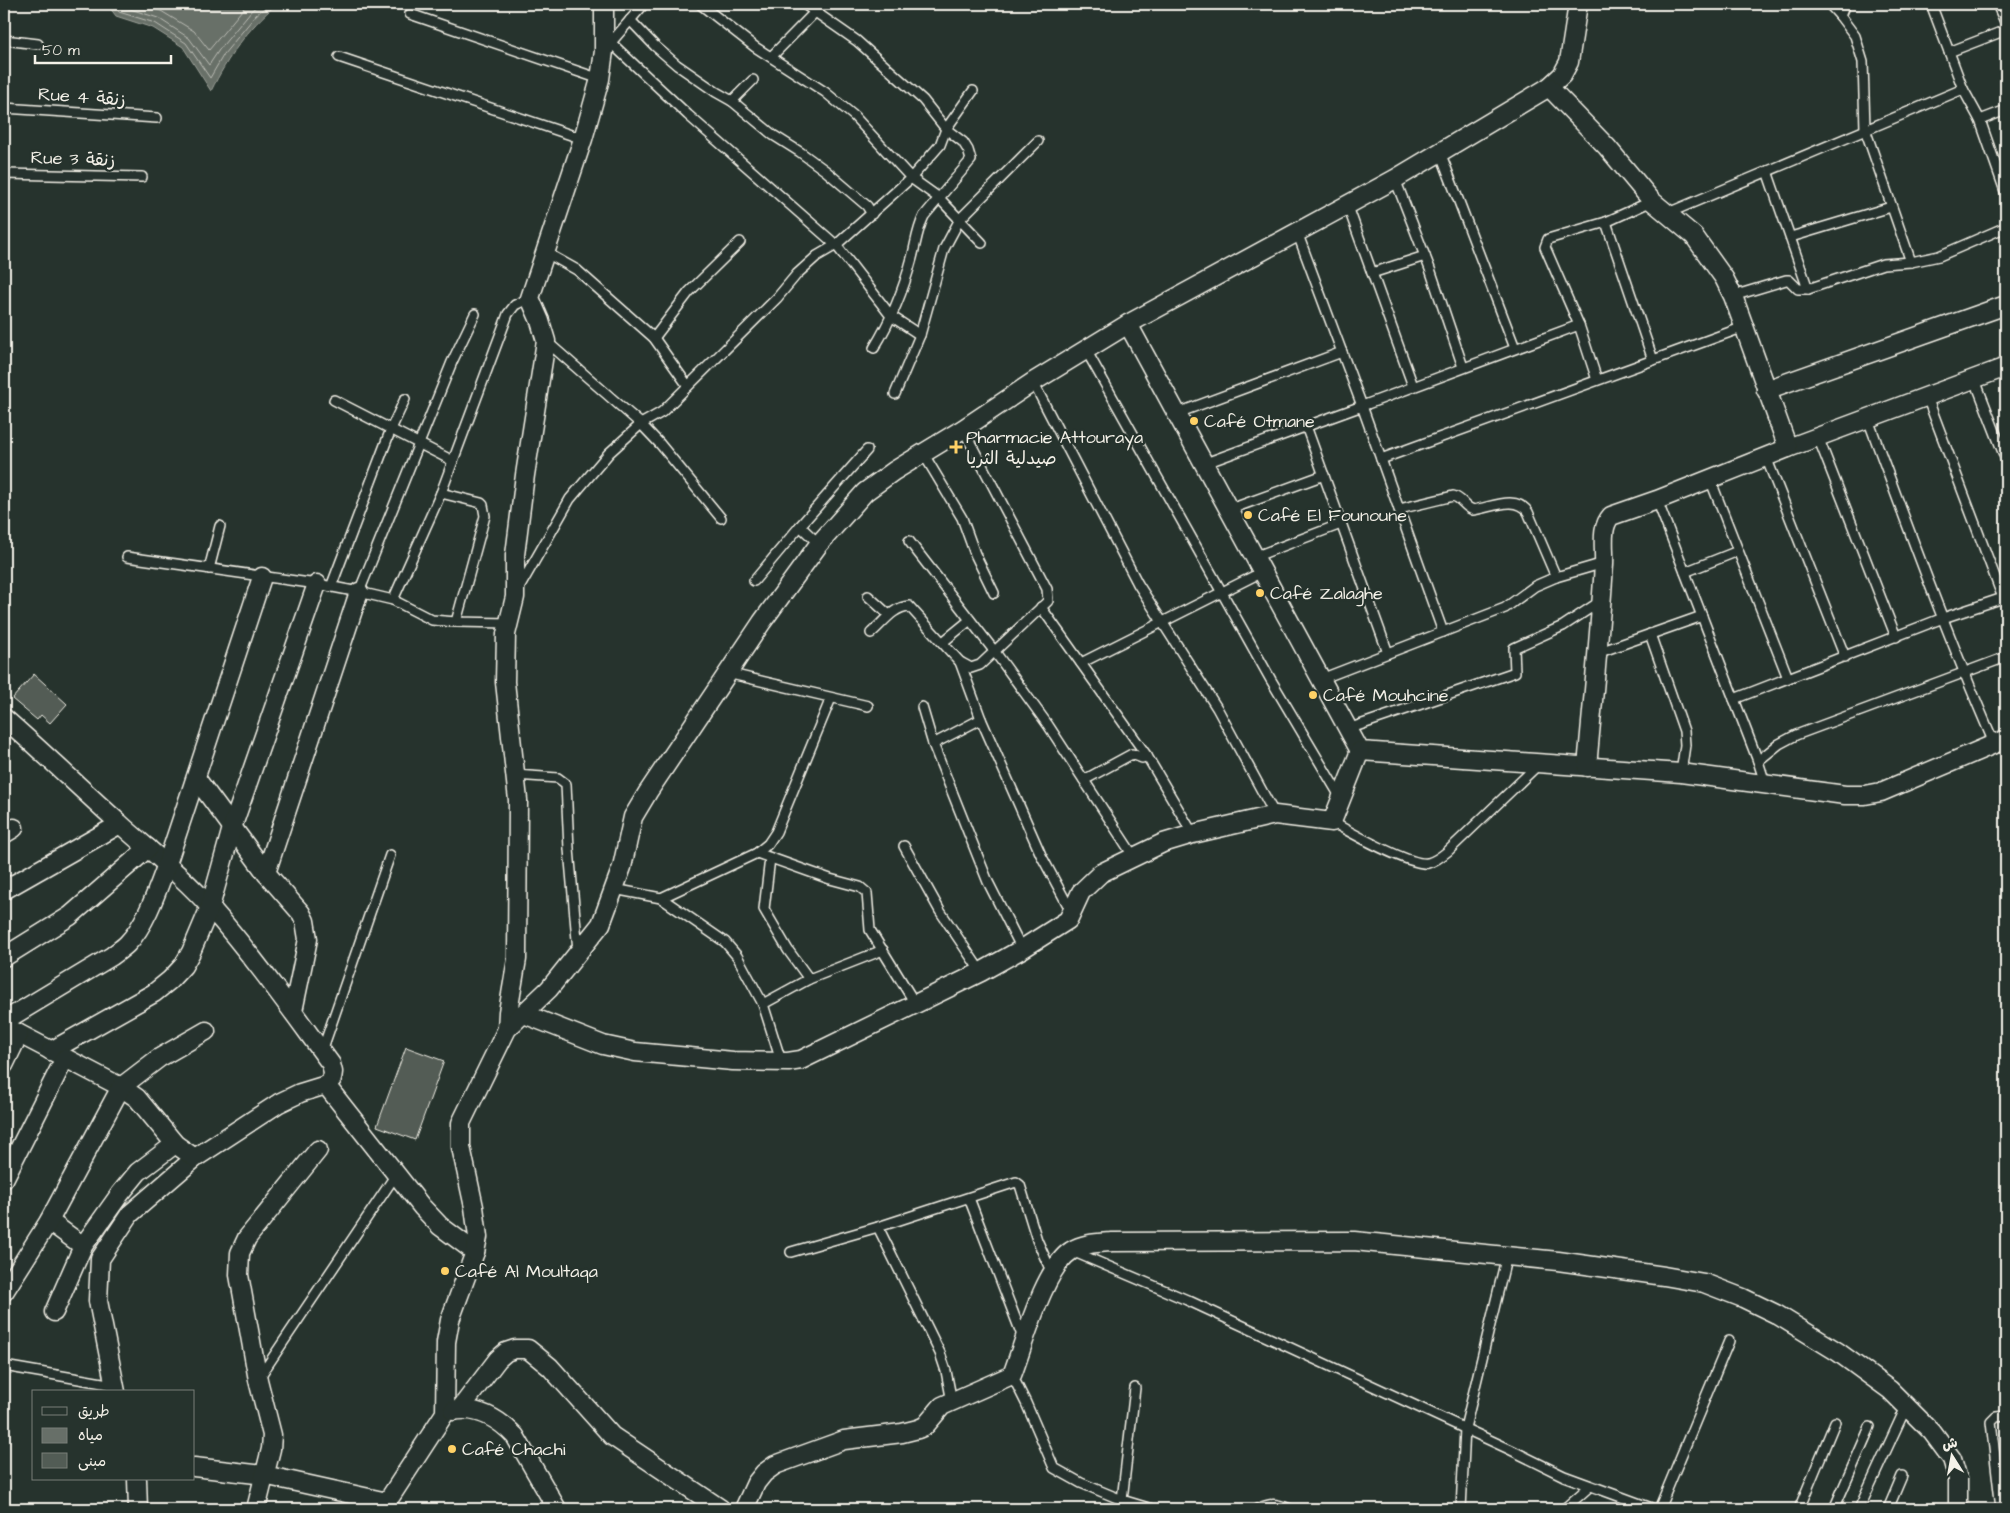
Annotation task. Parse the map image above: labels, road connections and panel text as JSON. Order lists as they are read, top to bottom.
{
  "streets": {
    "lane": ["Rue 4 زنقة", "Rue 3 زنقة"]
  },
  "places": {
    "other": [
      "Café Otmane",
      "Café El Founoune",
      "Café Zalaghe",
      "Café Mouhcine",
      "Café Al Moultaqa",
      "Café Chachi"
    ],
    "health": ["Pharmacie Attouraya صيدلية الثريا"]
  },
  "legend": ["طريق", "مياه", "مبنى"],
  "scale_bar": "50 m",
  "north": "top"
}
